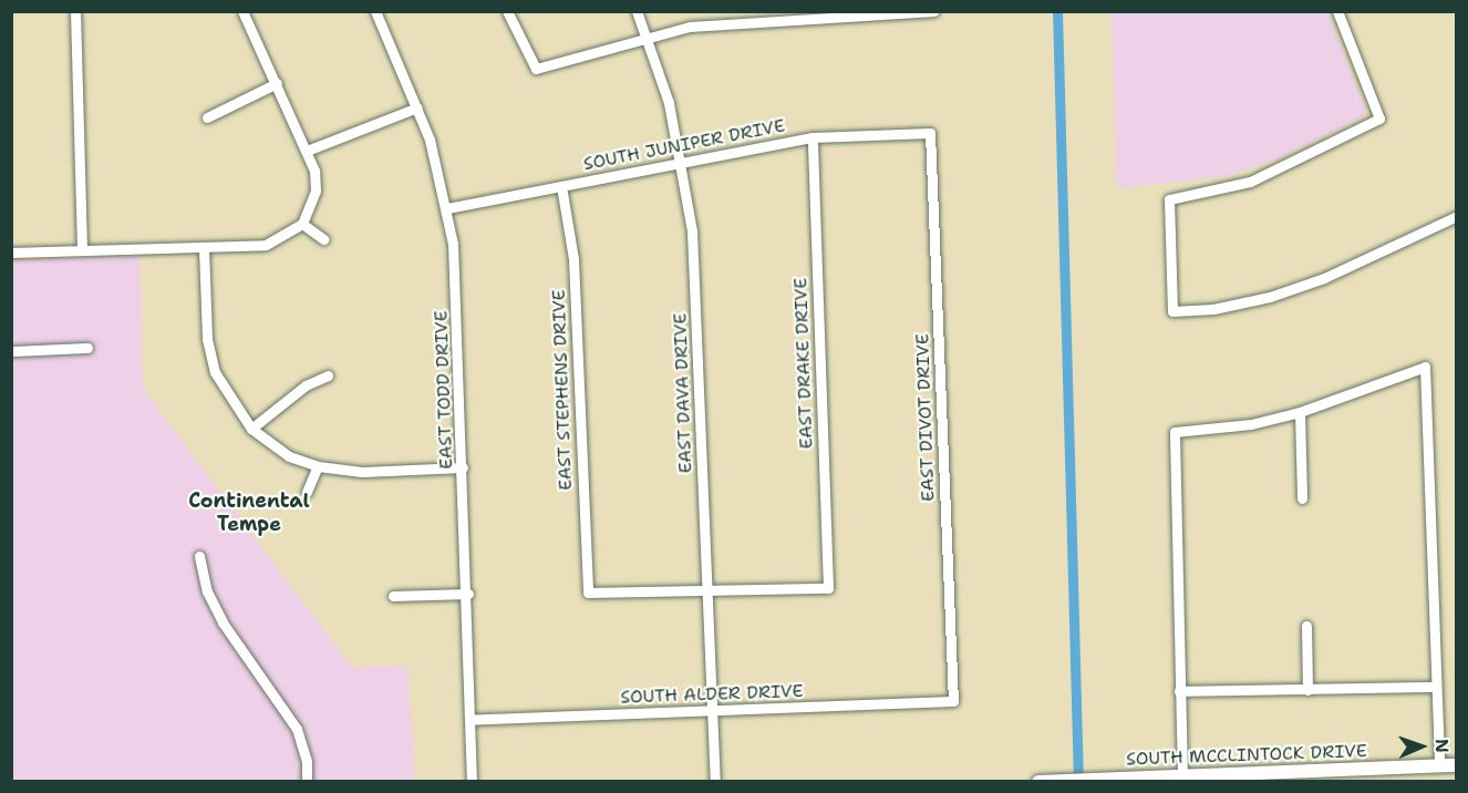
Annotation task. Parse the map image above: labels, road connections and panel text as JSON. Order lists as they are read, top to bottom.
{
  "streets": {
    "main road": ["SOUTH MCCLINTOCK DRIVE"],
    "street": [
      "SOUTH JUNIPER DRIVE",
      "EAST DRAKE DRIVE",
      "EAST TODD DRIVE",
      "EAST STEPHENS DRIVE",
      "EAST DAVA DRIVE",
      "EAST DIVOT DRIVE",
      "SOUTH ALDER DRIVE"
    ]
  },
  "crossings": [
    ["SOUTH JUNIPER DRIVE", "EAST DRAKE DRIVE"],
    ["SOUTH JUNIPER DRIVE", "EAST TODD DRIVE"],
    ["SOUTH JUNIPER DRIVE", "EAST STEPHENS DRIVE"],
    ["SOUTH JUNIPER DRIVE", "EAST DAVA DRIVE"],
    ["SOUTH JUNIPER DRIVE", "EAST DIVOT DRIVE"],
    ["EAST DRAKE DRIVE", "EAST STEPHENS DRIVE"],
    ["EAST DRAKE DRIVE", "EAST DAVA DRIVE"],
    ["EAST TODD DRIVE", "SOUTH ALDER DRIVE"],
    ["EAST STEPHENS DRIVE", "EAST DAVA DRIVE"],
    ["EAST DAVA DRIVE", "SOUTH ALDER DRIVE"],
    ["EAST DIVOT DRIVE", "SOUTH ALDER DRIVE"]
  ],
  "districts": ["Continental Tempe"],
  "north": "right"
}
